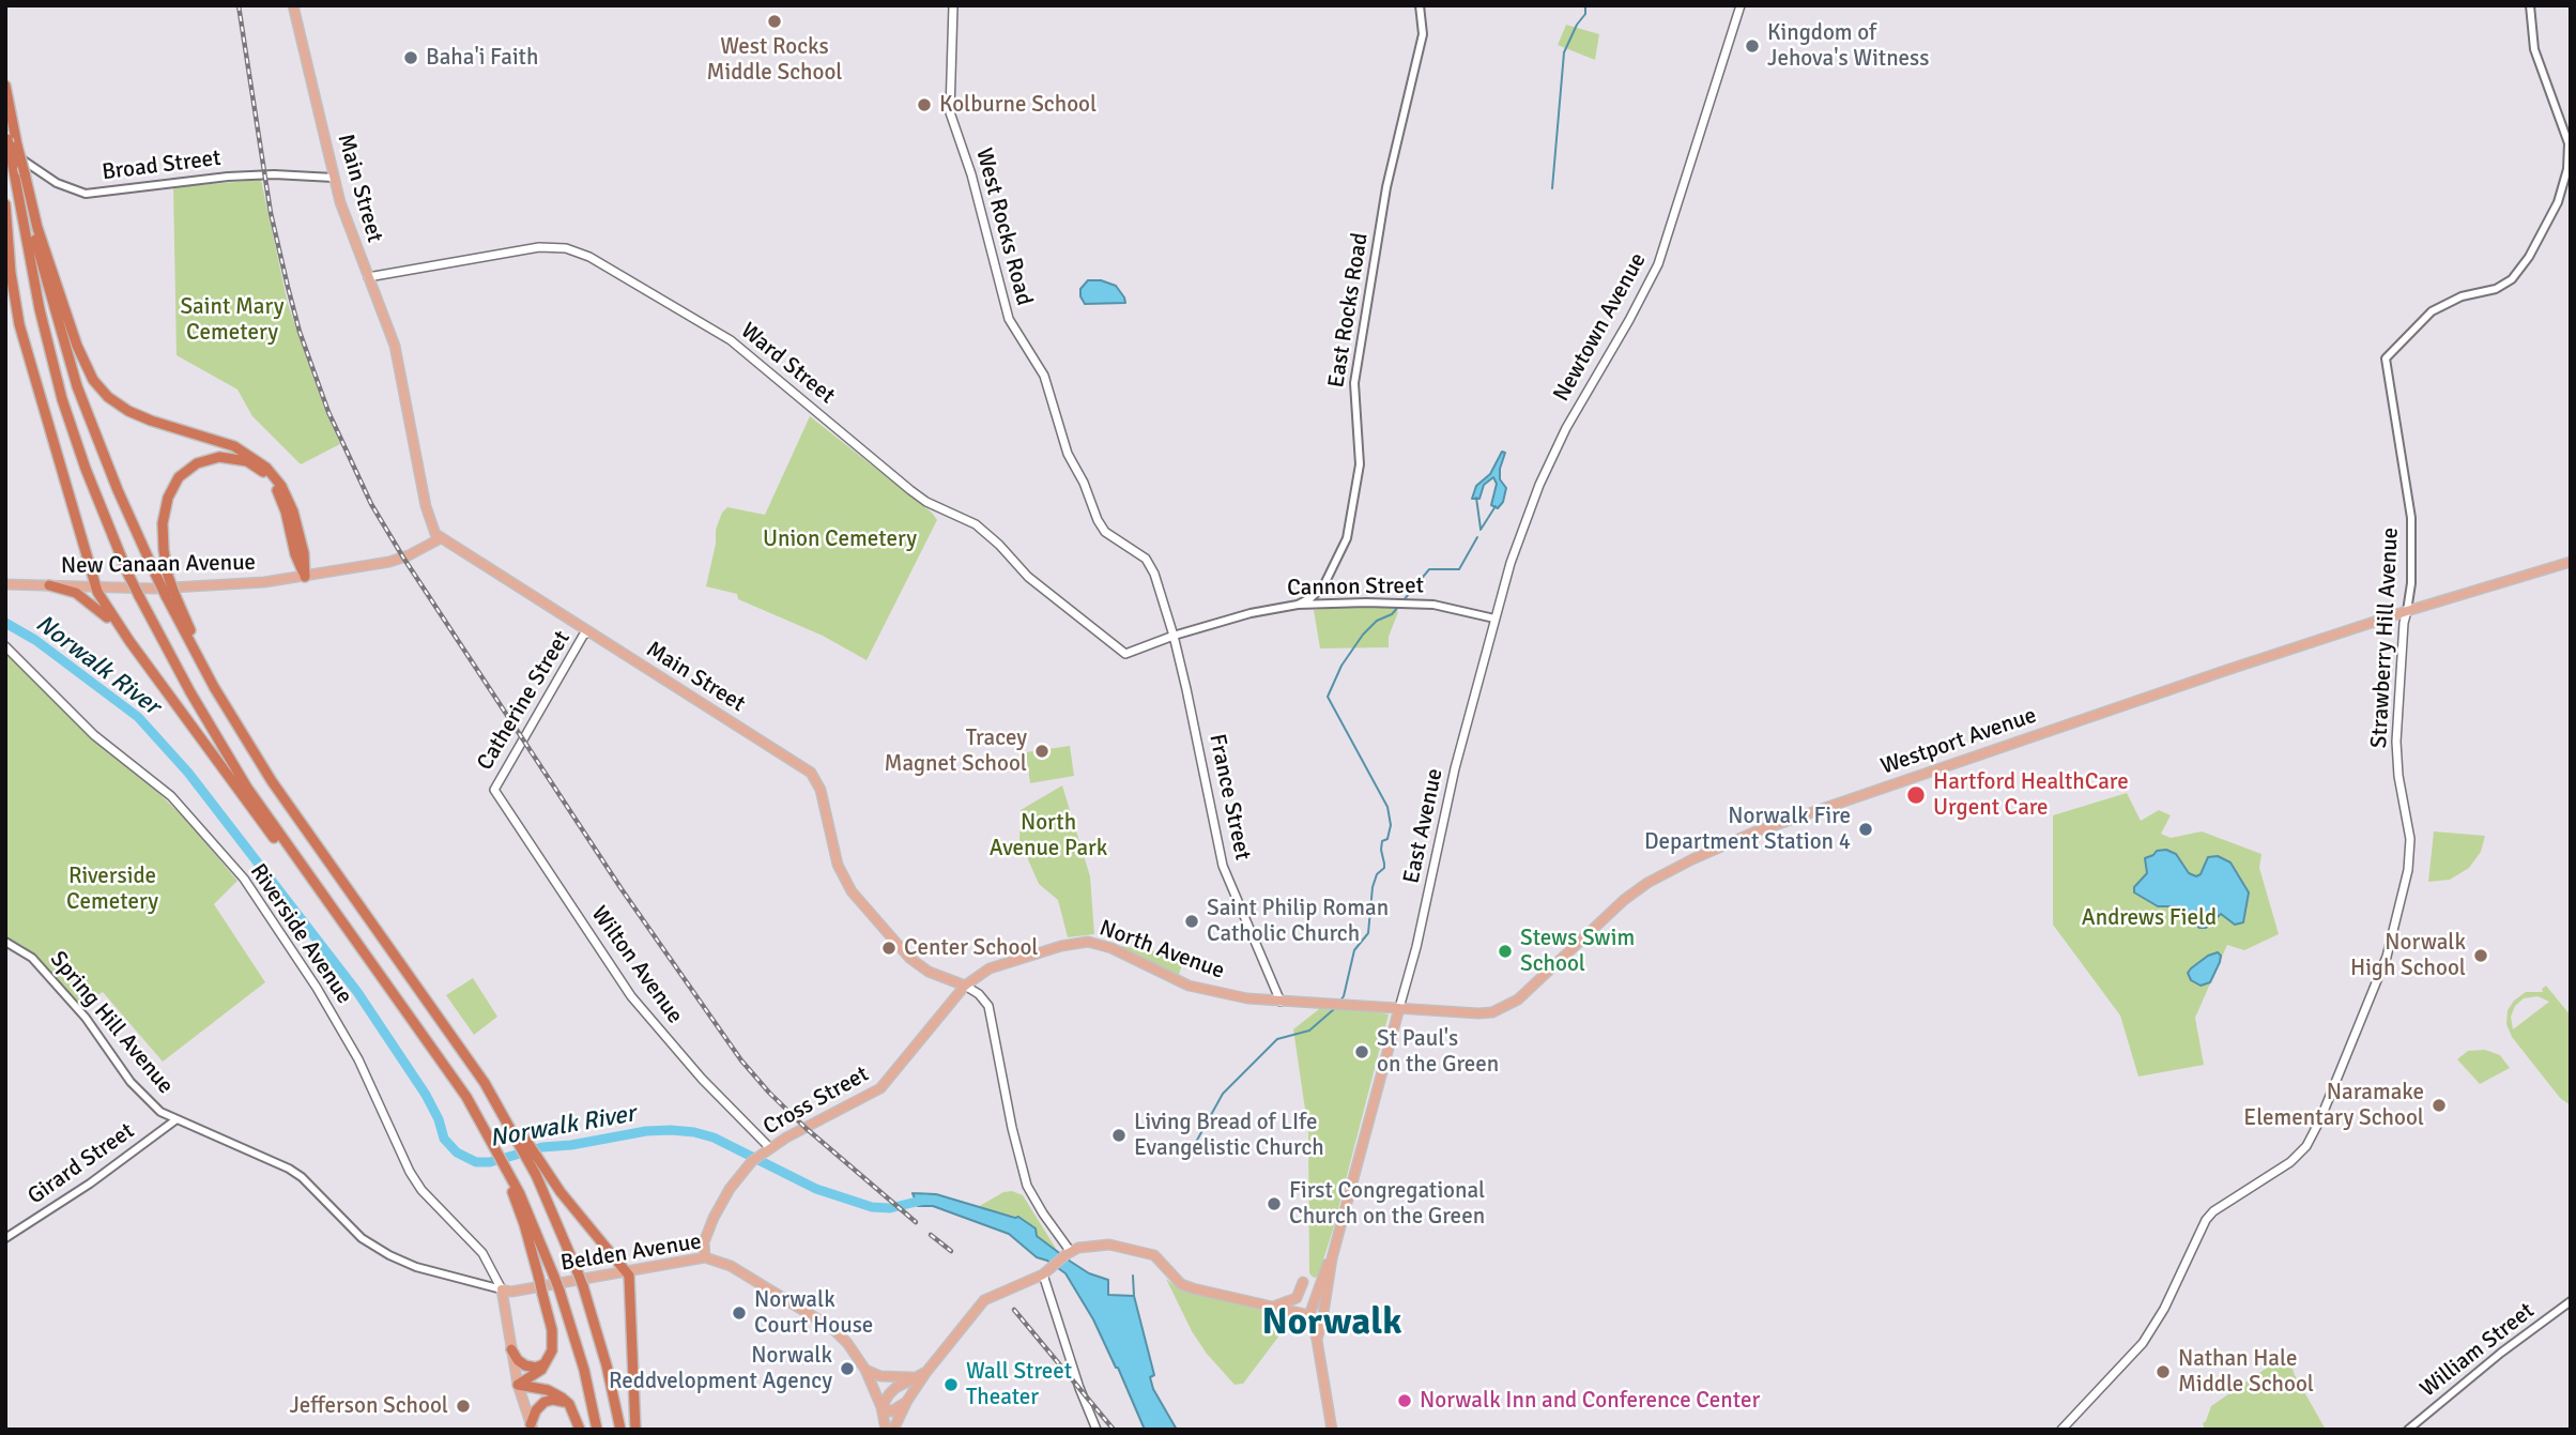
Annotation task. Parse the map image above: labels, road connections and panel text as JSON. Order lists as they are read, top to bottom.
{
  "streets": {
    "main road": [
      "Main Street",
      "West Rocks Road",
      "Newtown Avenue",
      "Ward Street",
      "New Canaan Avenue",
      "Strawberry Hill Avenue",
      "Catherine Street",
      "Westport Avenue",
      "France Street",
      "East Avenue",
      "Riverside Avenue",
      "North Avenue",
      "Wilton Avenue",
      "Cross Street",
      "Belden Avenue"
    ],
    "street": [
      "Broad Street",
      "East Rocks Road",
      "Cannon Street",
      "Spring Hill Avenue",
      "Girard Street",
      "William Street"
    ]
  },
  "crossings": [
    ["Broad Street", "Main Street"],
    ["Main Street", "Ward Street"],
    ["Main Street", "New Canaan Avenue"],
    ["Main Street", "Catherine Street"],
    ["Main Street", "North Avenue"],
    ["Main Street", "Cross Street"],
    ["West Rocks Road", "Ward Street"],
    ["West Rocks Road", "Cannon Street"],
    ["West Rocks Road", "France Street"],
    ["East Rocks Road", "Cannon Street"],
    ["Newtown Avenue", "Cannon Street"],
    ["Newtown Avenue", "East Avenue"],
    ["Ward Street", "Cannon Street"],
    ["Ward Street", "France Street"],
    ["Cannon Street", "France Street"],
    ["Cannon Street", "East Avenue"],
    ["Strawberry Hill Avenue", "Westport Avenue"],
    ["Catherine Street", "Wilton Avenue"],
    ["Westport Avenue", "East Avenue"],
    ["Westport Avenue", "North Avenue"],
    ["France Street", "North Avenue"],
    ["East Avenue", "North Avenue"],
    ["Riverside Avenue", "Spring Hill Avenue"],
    ["Riverside Avenue", "Belden Avenue"],
    ["North Avenue", "Cross Street"],
    ["Wilton Avenue", "Cross Street"],
    ["Spring Hill Avenue", "Girard Street"],
    ["Spring Hill Avenue", "Belden Avenue"],
    ["Cross Street", "Belden Avenue"]
  ],
  "districts": ["Norwalk"],
  "water": ["Norwalk River"],
  "parks": [
    "Saint Mary Cemetery",
    "Union Cemetery",
    "North Avenue Park",
    "Riverside Cemetery",
    "Andrews Field"
  ],
  "places": [
    "West Rocks Middle School",
    "Kingdom of Jehova's Witness",
    "Baha'i Faith",
    "Kolburne School",
    "Tracey Magnet School",
    "Hartford HealthCare Urgent Care",
    "Norwalk Fire Department Station 4",
    "Saint Philip Roman Catholic Church",
    "Center School",
    "Stews Swim School",
    "Norwalk High School",
    "St Paul's on the Green",
    "Naramake Elementary School",
    "Living Bread of LIfe Evangelistic Church",
    "First Congregational Church on the Green",
    "Norwalk Court House",
    "Norwalk Reddvelopment Agency",
    "Nathan Hale Middle School",
    "Wall Street Theater",
    "Norwalk Inn and Conference Center",
    "Jefferson School"
  ]
}
